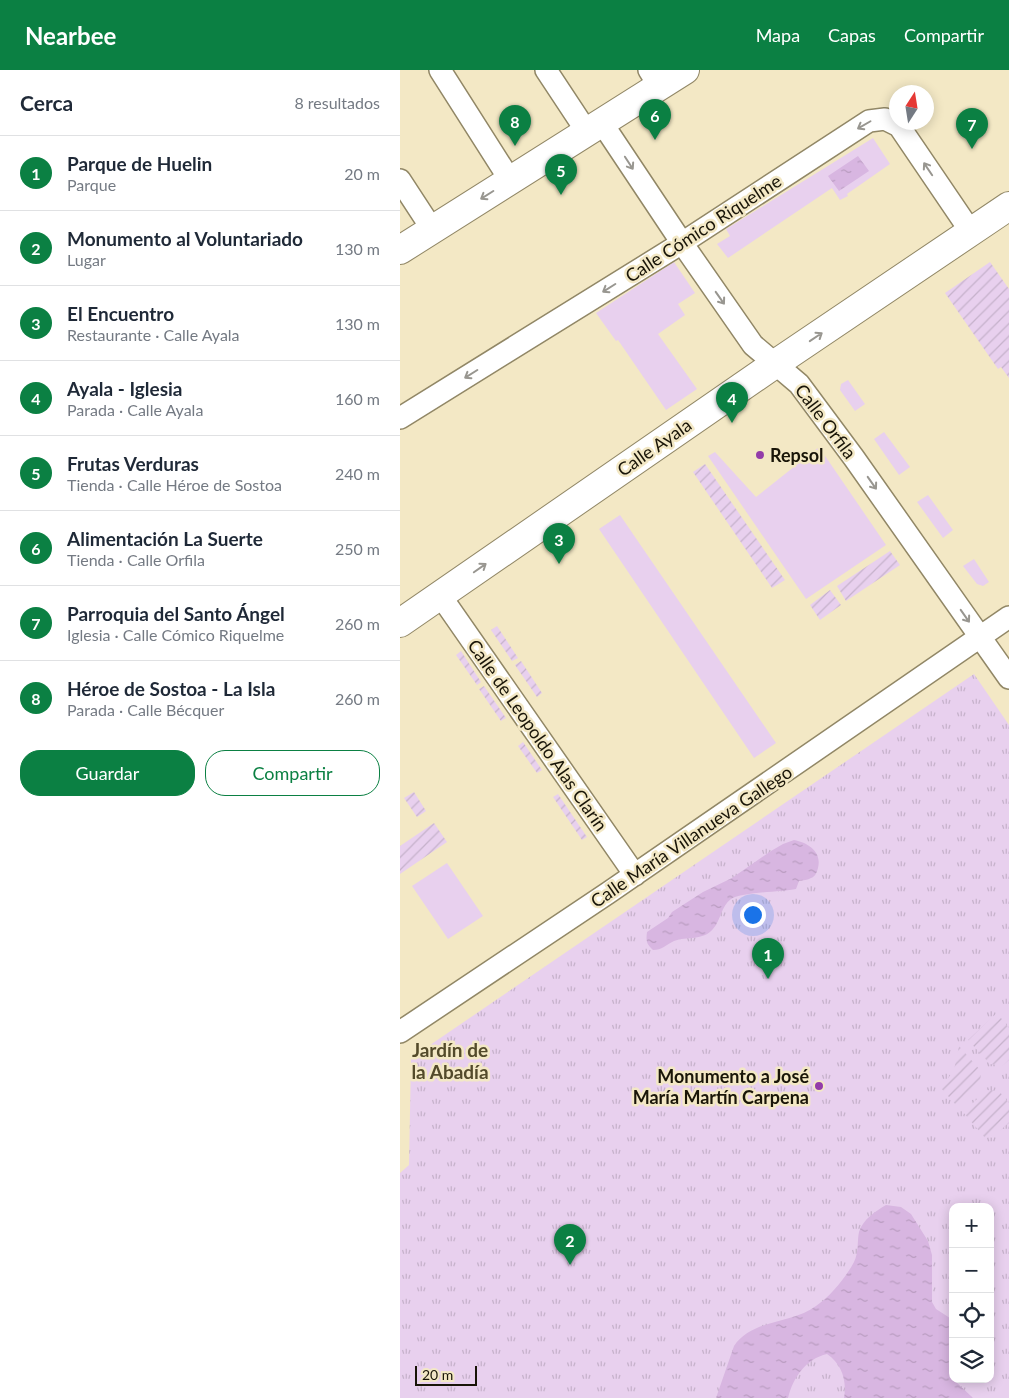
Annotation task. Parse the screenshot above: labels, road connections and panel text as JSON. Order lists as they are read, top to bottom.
{
  "streets": {
    "main road": ["Calle Ayala"],
    "street": [
      "Calle Cómico Riquelme",
      "Calle Orfila",
      "Calle de Leopoldo Alas Clarín",
      "Calle María Villanueva Gallego"
    ]
  },
  "crossings": [
    ["Calle Cómico Riquelme", "Calle Orfila"],
    ["Calle Cómico Riquelme", "Calle Ayala"],
    ["Calle Orfila", "Calle Ayala"],
    ["Calle Orfila", "Calle María Villanueva Gallego"],
    ["Calle Ayala", "Calle de Leopoldo Alas Clarín"],
    ["Calle de Leopoldo Alas Clarín", "Calle María Villanueva Gallego"]
  ],
  "one_way": ["Calle Cómico Riquelme", "Calle Orfila", "Calle Ayala"],
  "districts": ["Jardín de la Abadía"],
  "places": ["Repsol", "Monumento a José María Martín Carpena"],
  "scale_bar": "20 m",
  "north": "top",
  "page": {
    "header": "Nearbee",
    "nav": ["Mapa", "Capas", "Compartir"],
    "heading": ["Cerca", "8 resultados"],
    "pins": [
      "6",
      "8",
      "7",
      "5",
      "4",
      "3",
      "1",
      "2"
    ],
    "list": [
      {
        "mark": "1",
        "name": "Parque de Huelin",
        "note": "Parque",
        "value": "20 m"
      },
      {
        "mark": "2",
        "name": "Monumento al Voluntariado",
        "note": "Lugar",
        "value": "130 m"
      },
      {
        "mark": "3",
        "name": "El Encuentro",
        "note": "Restaurante · Calle Ayala",
        "value": "130 m"
      },
      {
        "mark": "4",
        "name": "Ayala - Iglesia",
        "note": "Parada · Calle Ayala",
        "value": "160 m"
      },
      {
        "mark": "5",
        "name": "Frutas Verduras",
        "note": "Tienda · Calle Héroe de Sostoa",
        "value": "240 m"
      },
      {
        "mark": "6",
        "name": "Alimentación La Suerte",
        "note": "Tienda · Calle Orfila",
        "value": "250 m"
      },
      {
        "mark": "7",
        "name": "Parroquia del Santo Ángel",
        "note": "Iglesia · Calle Cómico Riquelme",
        "value": "260 m"
      },
      {
        "mark": "8",
        "name": "Héroe de Sostoa - La Isla",
        "note": "Parada · Calle Bécquer",
        "value": "260 m"
      }
    ],
    "buttons": ["Guardar", "Compartir"],
    "map_buttons": ["+", "−"],
    "scale": "20 m"
  }
}
